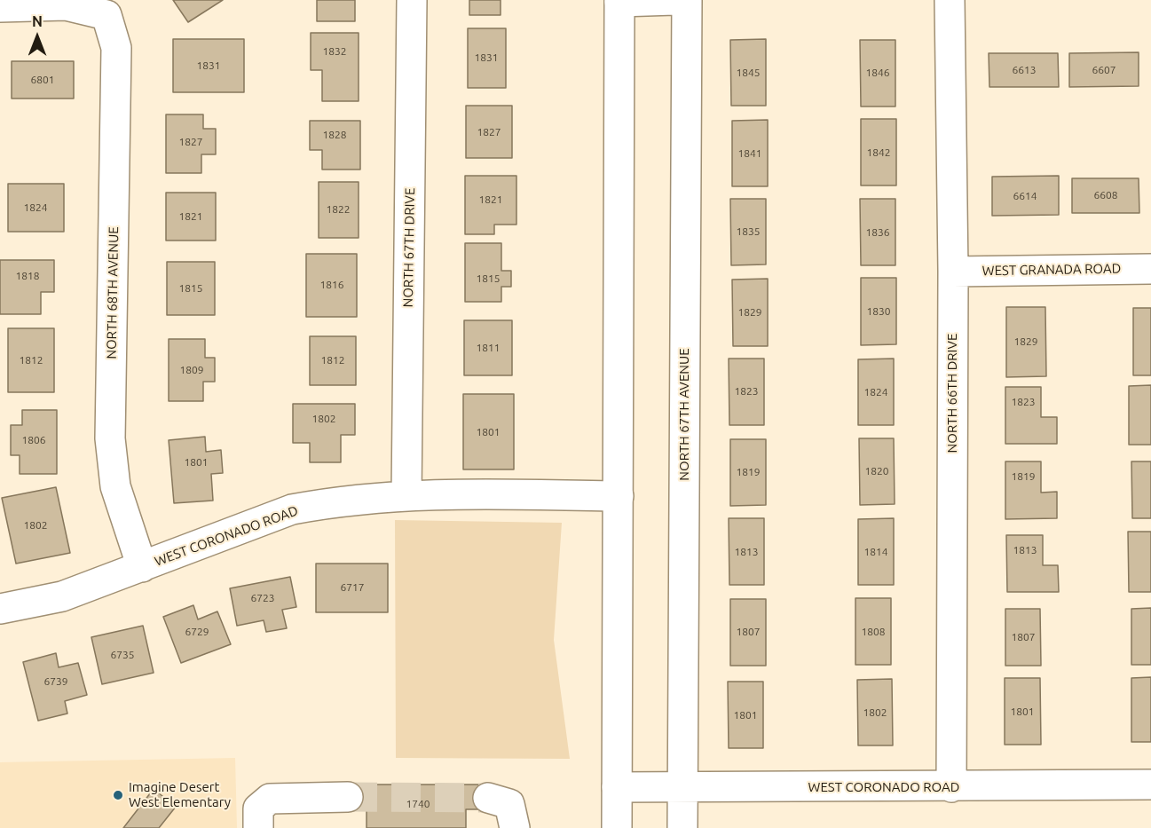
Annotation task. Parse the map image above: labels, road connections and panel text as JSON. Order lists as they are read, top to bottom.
{
  "streets": {
    "street": [
      "NORTH 67TH DRIVE",
      "WEST GRANADA ROAD",
      "NORTH 68TH AVENUE",
      "NORTH 66TH DRIVE",
      "NORTH 67TH AVENUE",
      "WEST CORONADO ROAD"
    ]
  },
  "crossings": [
    ["NORTH 67TH DRIVE", "WEST CORONADO ROAD"],
    ["WEST GRANADA ROAD", "NORTH 66TH DRIVE"],
    ["NORTH 68TH AVENUE", "WEST CORONADO ROAD"],
    ["NORTH 66TH DRIVE", "WEST CORONADO ROAD"],
    ["NORTH 67TH AVENUE", "WEST CORONADO ROAD"]
  ],
  "places": ["Imagine Desert West Elementary"],
  "house_numbers": [
    "1832",
    "1831",
    "1831",
    "6613",
    "6607",
    "1845",
    "1846",
    "6801",
    "1827",
    "1828",
    "1827",
    "1842",
    "1841",
    "6608",
    "6614",
    "1821",
    "1824",
    "1822",
    "1821",
    "1835",
    "1836",
    "1818",
    "1815",
    "1816",
    "1815",
    "1830",
    "1829",
    "1829",
    "1811",
    "1812",
    "1812",
    "1809",
    "1823",
    "1824",
    "1823",
    "1802",
    "1801",
    "1806",
    "1801",
    "1820",
    "1819",
    "1819",
    "1802",
    "1813",
    "1813",
    "1814",
    "6717",
    "6723",
    "6729",
    "1807",
    "1808",
    "1807",
    "6735",
    "6739",
    "1801",
    "1802",
    "1801",
    "1740"
  ],
  "north": "top"
}
